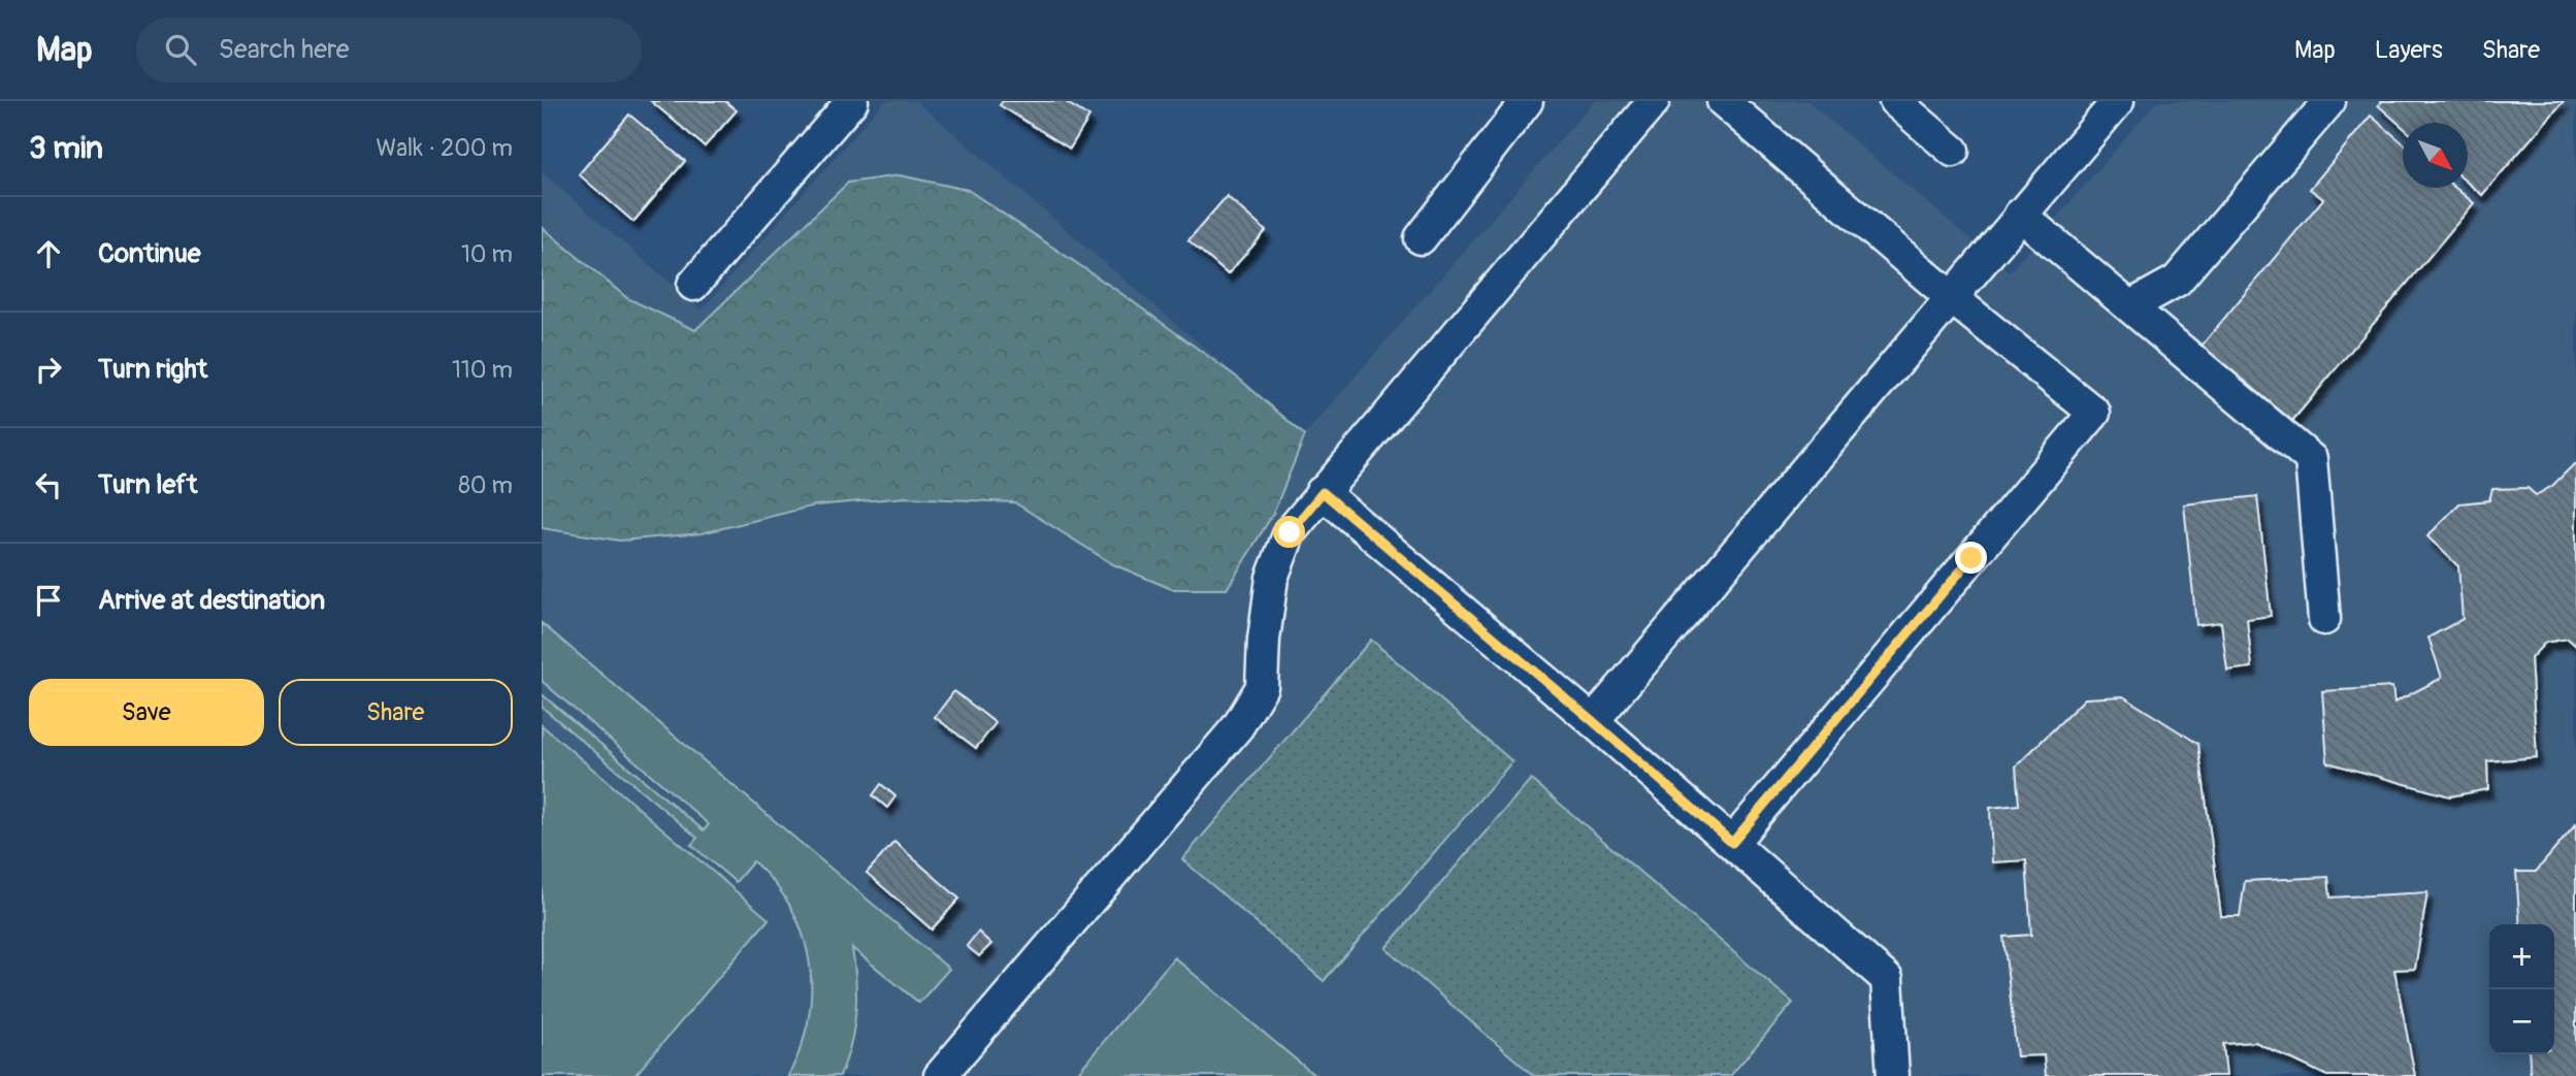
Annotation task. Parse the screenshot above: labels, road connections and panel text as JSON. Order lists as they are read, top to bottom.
{
  "north": "bottom right",
  "page": {
    "header": "Map",
    "search": "Search here",
    "nav": ["Map", "Layers", "Share"],
    "heading": ["3 min", "Walk · 200 m"],
    "list": [
      ["Continue", "10 m"],
      ["Turn right", "110 m"],
      ["Turn left", "80 m"],
      "Arrive at destination"
    ],
    "buttons": ["Save", "Share"],
    "map_buttons": ["+", "−"]
  }
}
